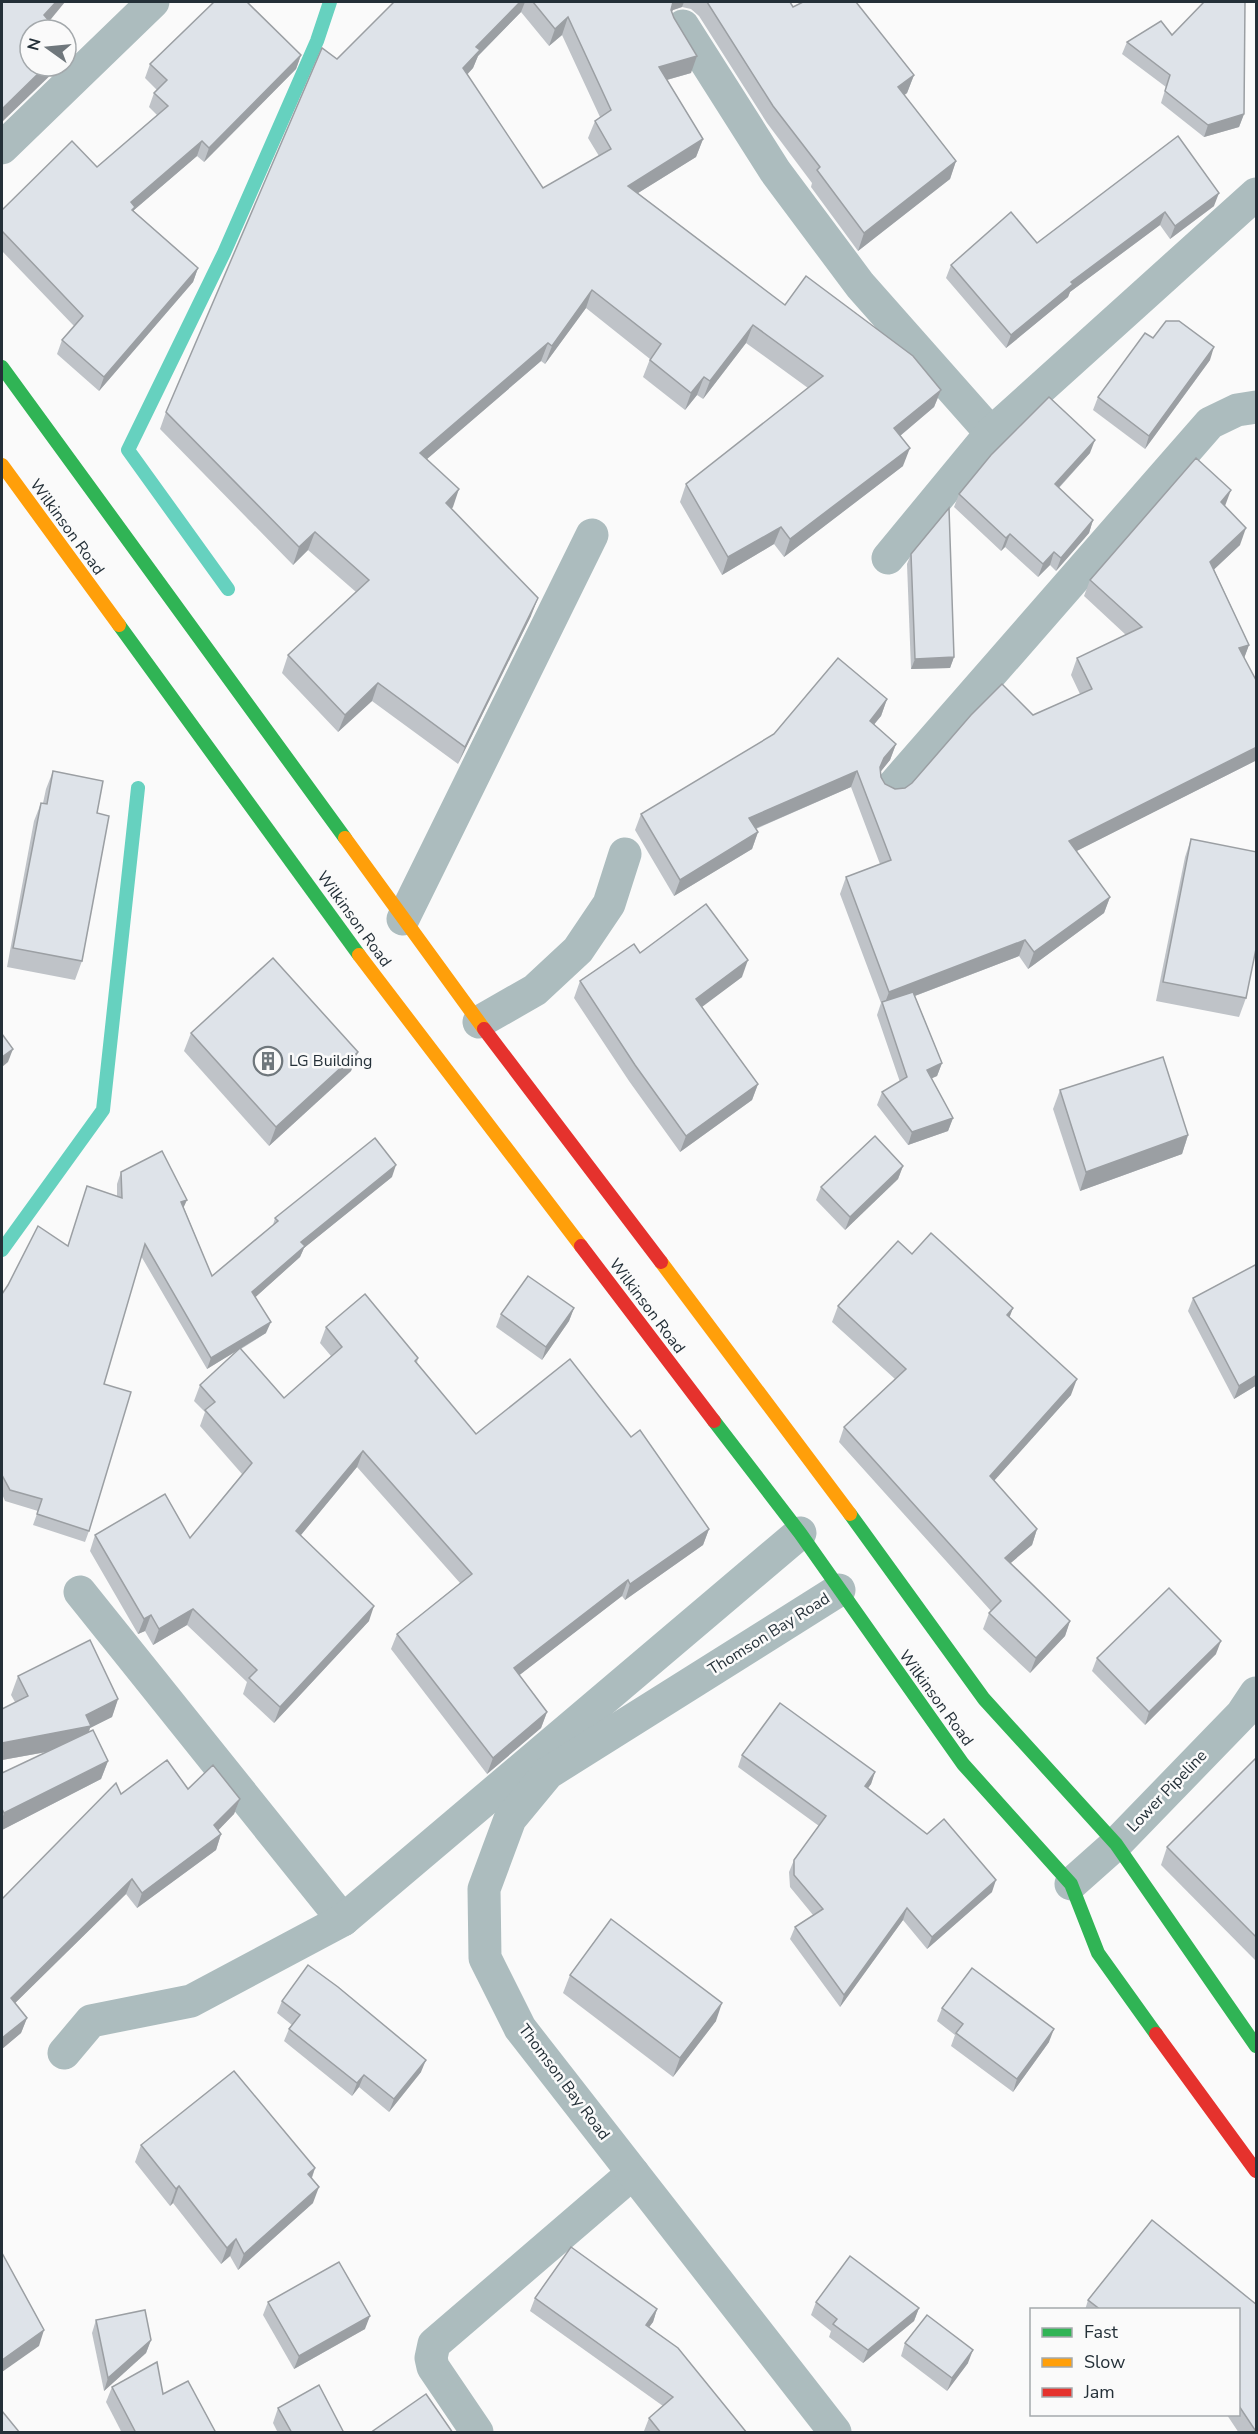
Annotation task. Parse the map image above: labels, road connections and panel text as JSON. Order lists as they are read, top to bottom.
{
  "streets": {
    "main road": ["Wilkinson Road"],
    "street": ["Thomson Bay Road", "Lower Pipeline"]
  },
  "crossings": [
    ["Wilkinson Road", "Thomson Bay Road"],
    ["Wilkinson Road", "Lower Pipeline"]
  ],
  "places": {
    "building": ["LG Building"]
  },
  "legend": ["Fast", "Slow", "Jam"],
  "north": "left"
}
